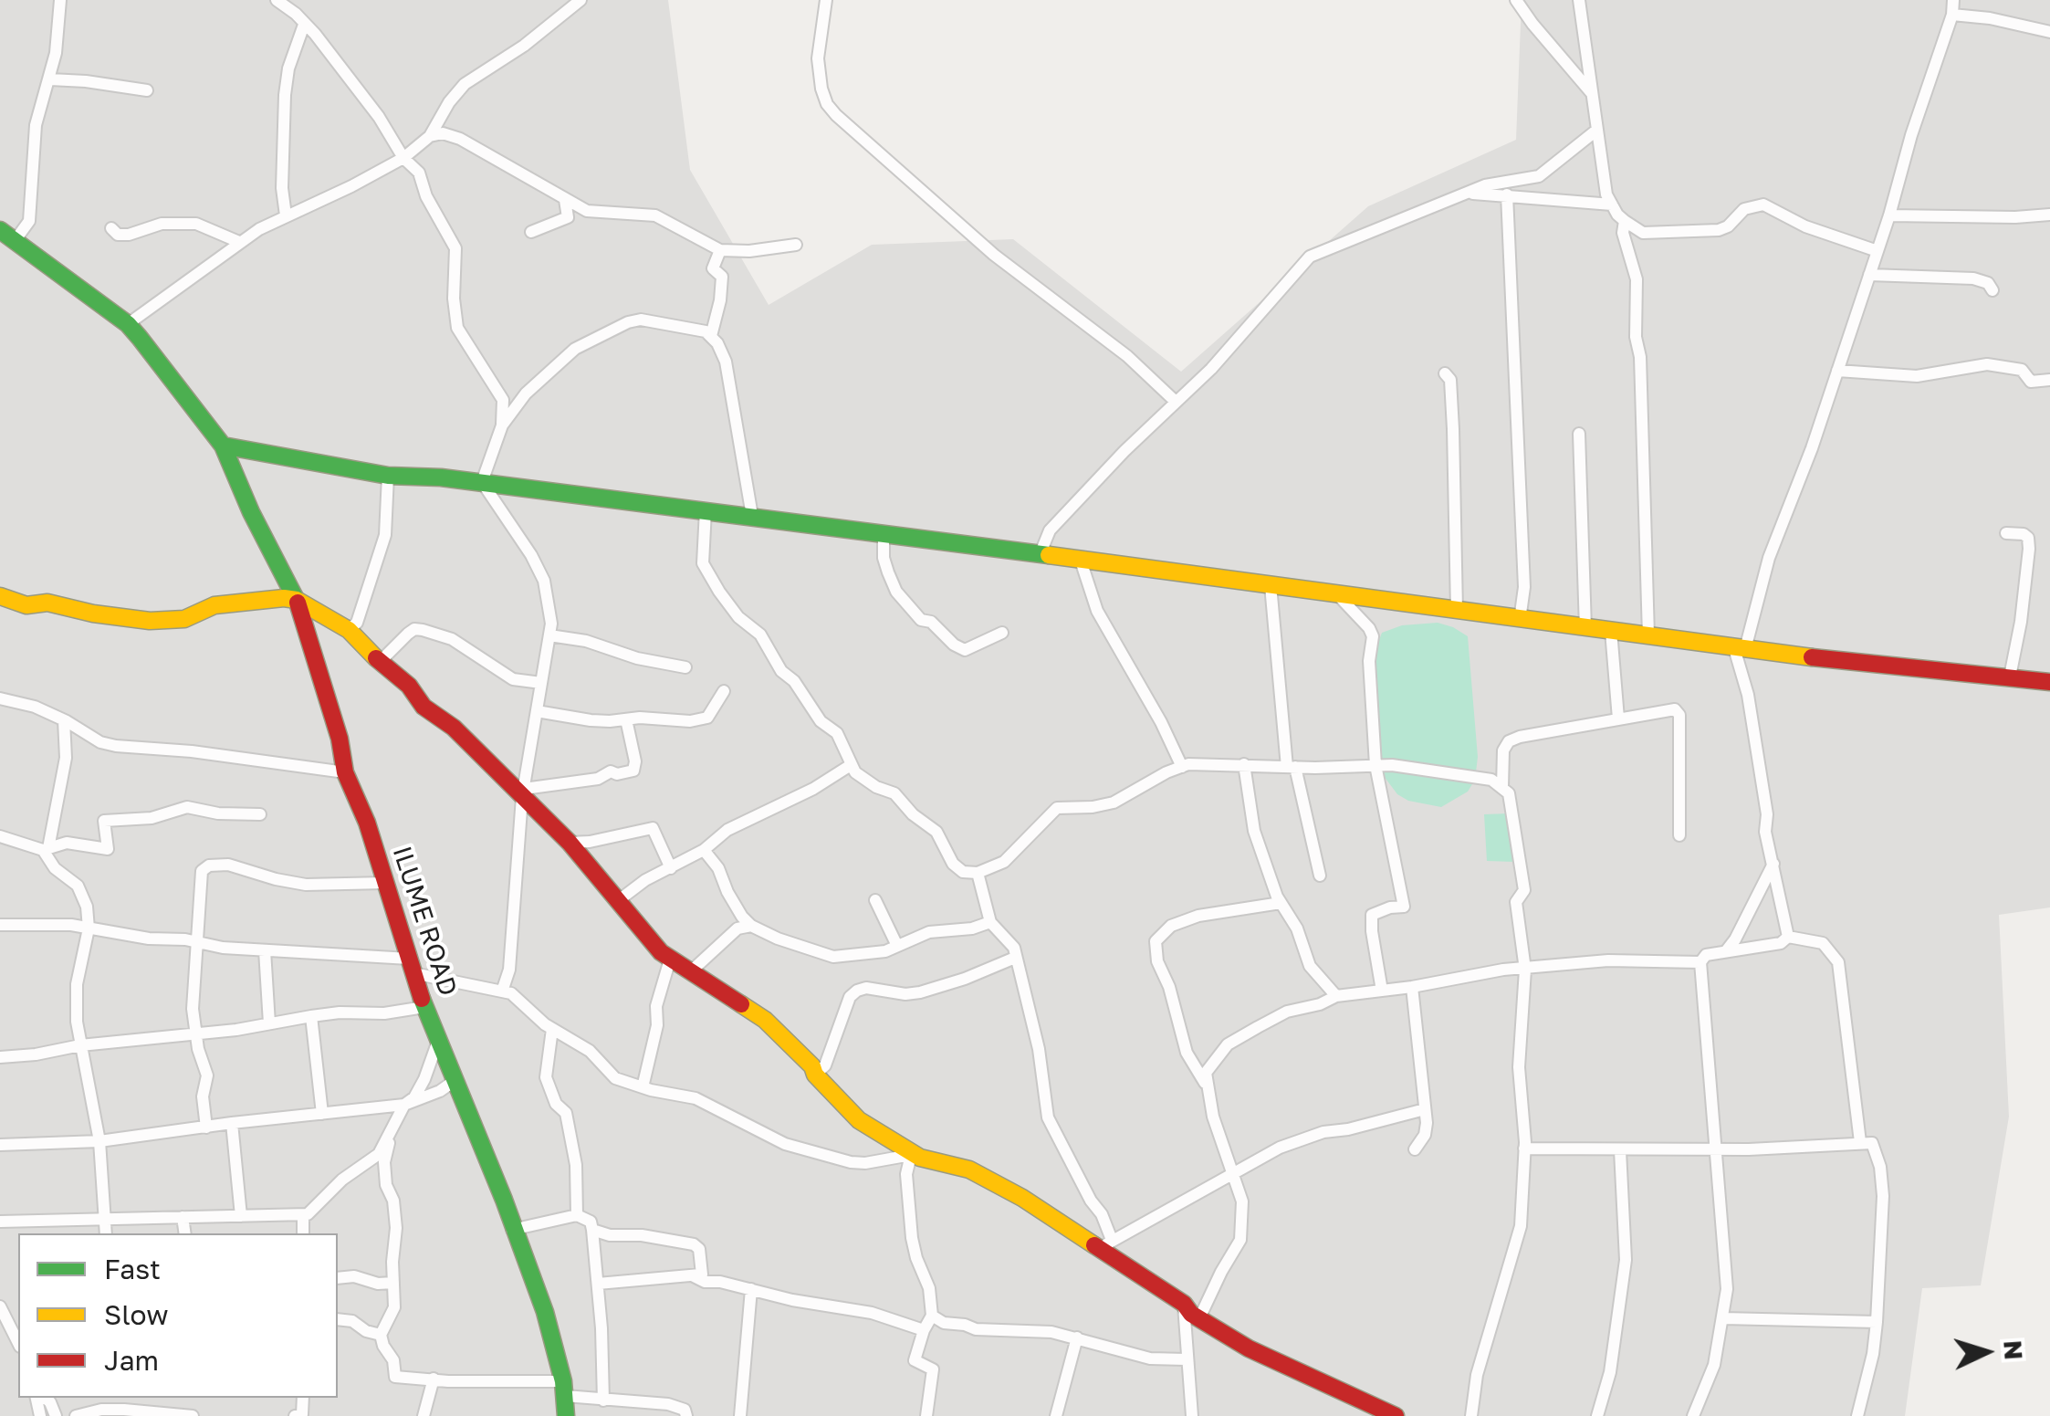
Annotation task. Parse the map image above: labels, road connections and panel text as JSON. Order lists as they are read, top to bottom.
{
  "streets": {
    "street": ["ILUME ROAD"]
  },
  "legend": ["Fast", "Slow", "Jam"],
  "north": "right"
}
